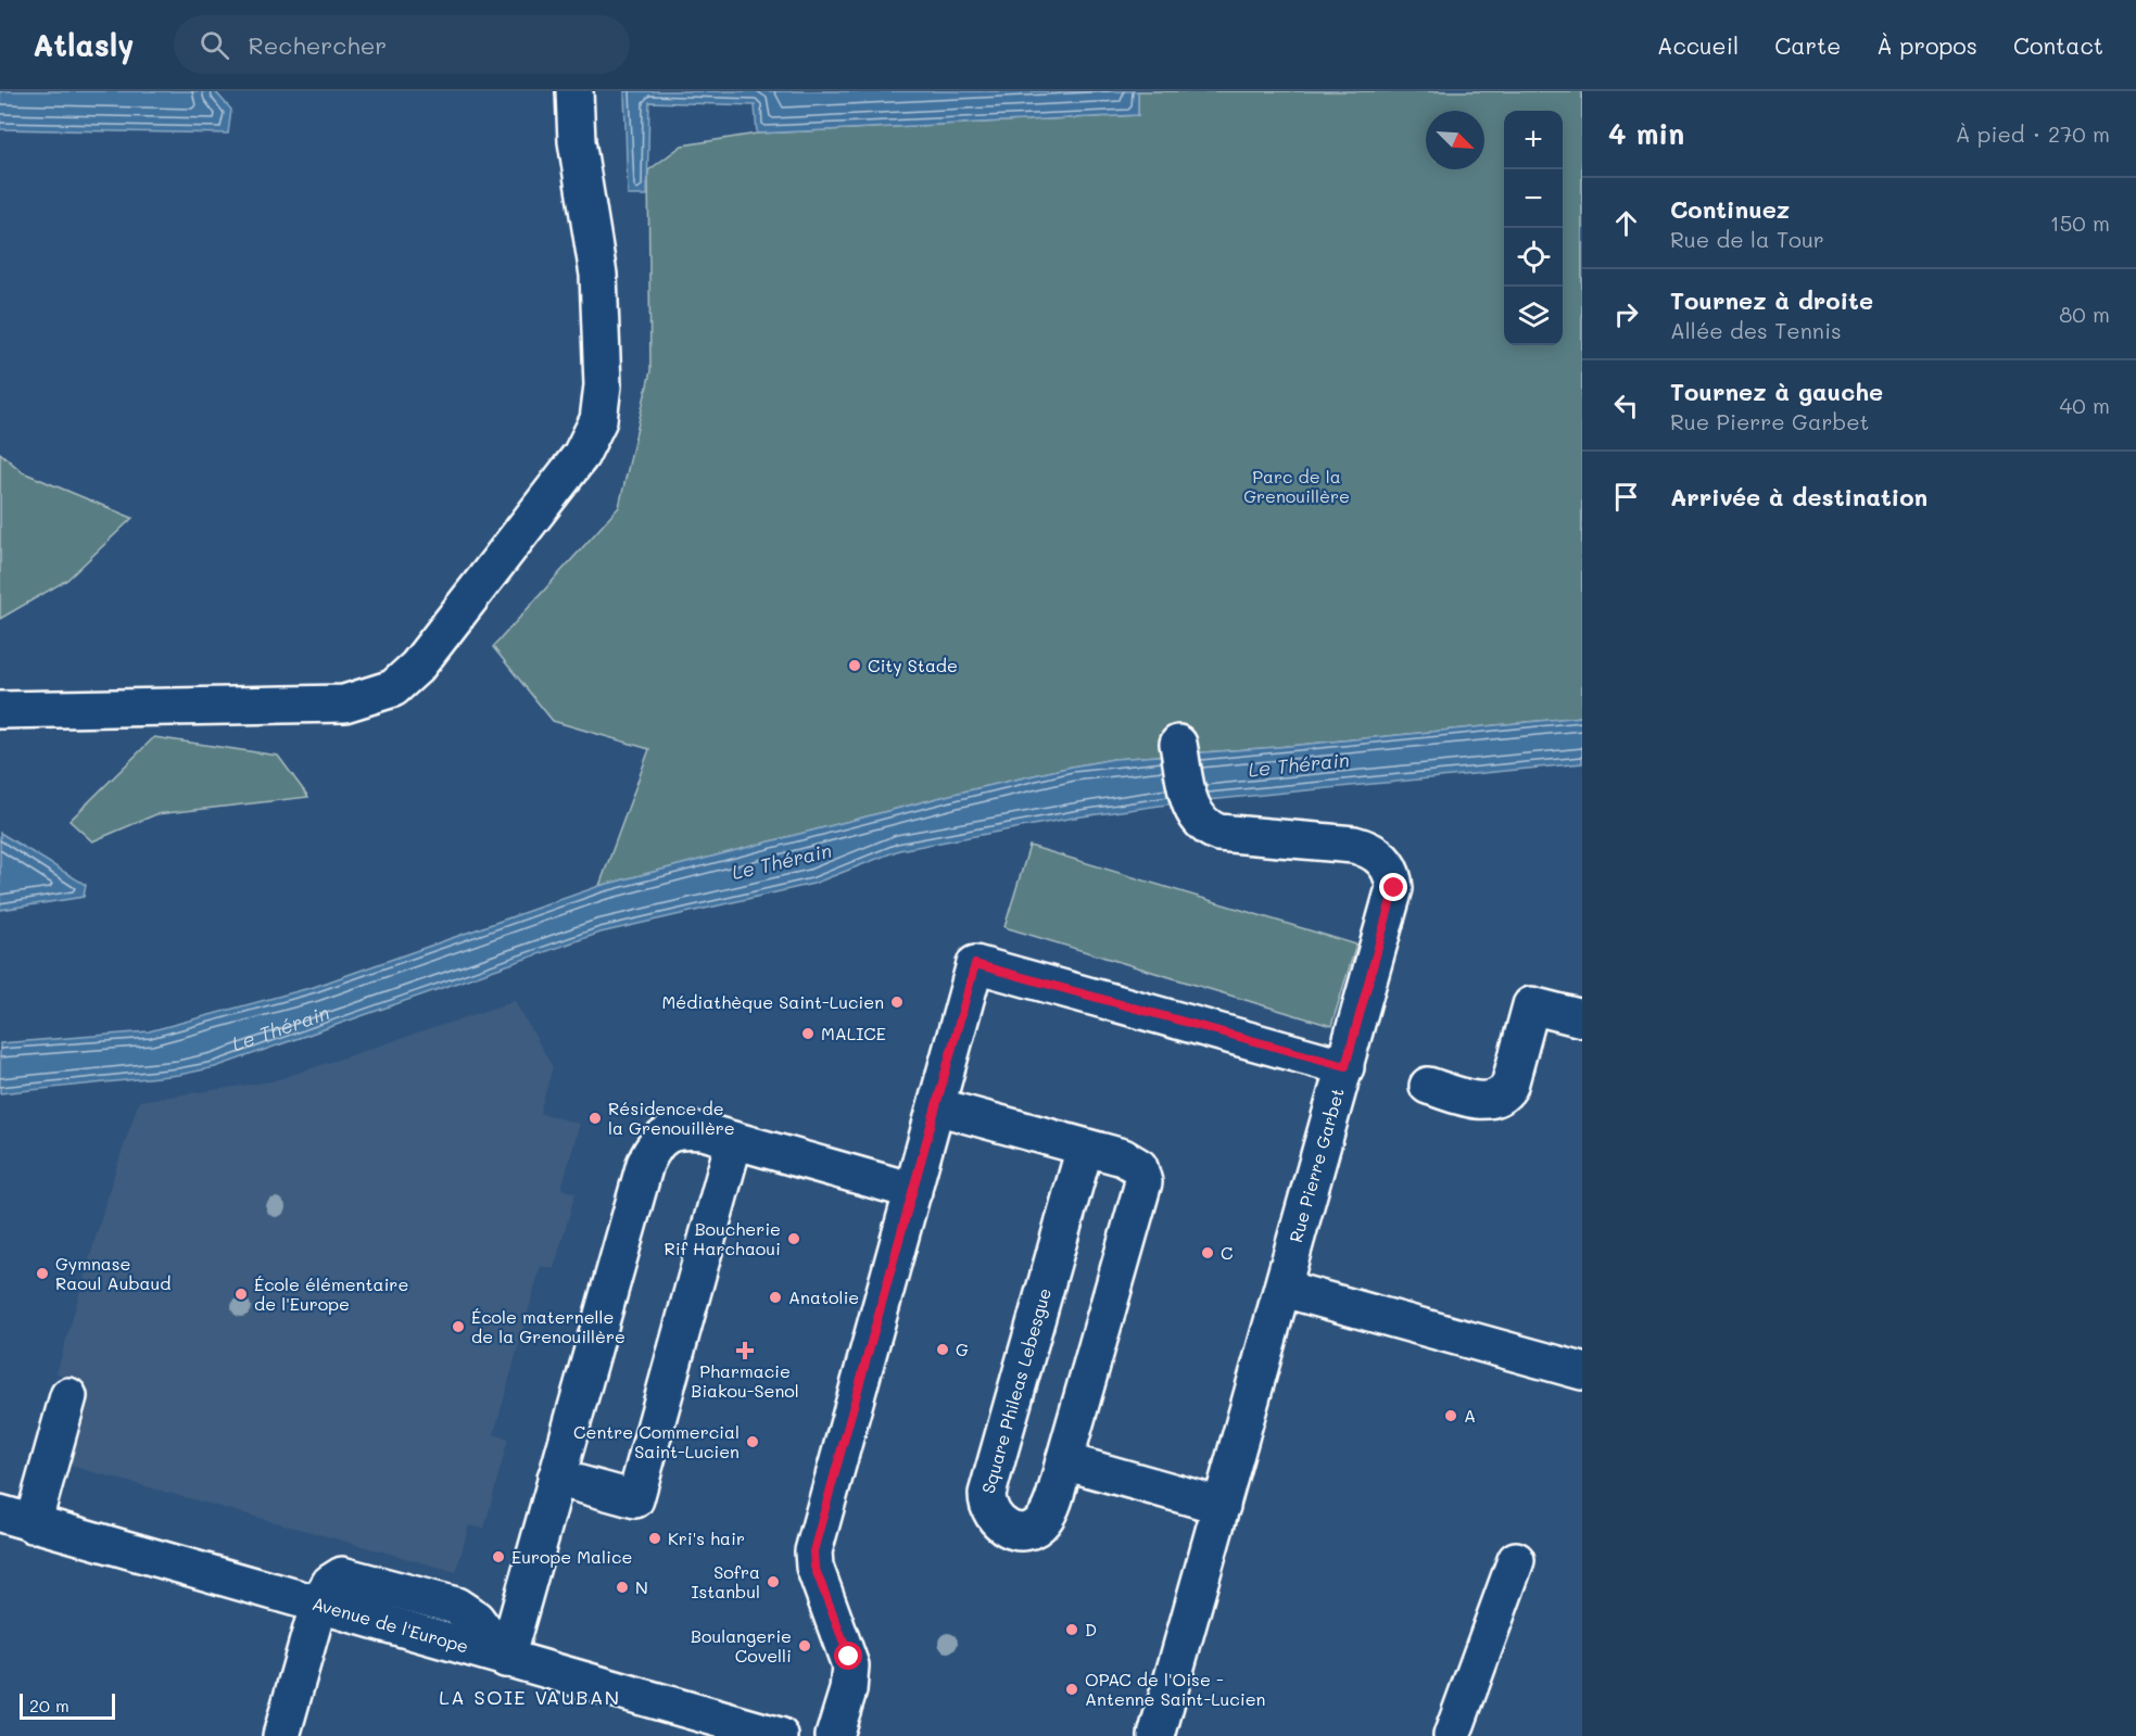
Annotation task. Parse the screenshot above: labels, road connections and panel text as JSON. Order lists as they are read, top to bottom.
{
  "streets": {
    "street": ["Rue Pierre Garbet", "Square Phileas Lebesgue", "Avenue de l'Europe"]
  },
  "districts": ["LA SOIE VAUBAN"],
  "water": ["Le Thérain"],
  "parks": ["Parc de la Grenouillère"],
  "places": {
    "other": [
      "City Stade",
      "Médiathèque Saint-Lucien",
      "MALICE",
      "Résidence de la Grenouillère",
      "Boucherie Rif Harchaoui",
      "C",
      "Gymnase Raoul Aubaud",
      "École élémentaire de l'Europe",
      "Anatolie",
      "École maternelle de la Grenouillère",
      "G",
      "A",
      "Centre Commercial Saint-Lucien",
      "Kri's hair",
      "Europe Malice",
      "Sofra Istanbul",
      "N",
      "D",
      "Boulangerie Covelli",
      "OPAC de l'Oise - Antenne Saint-Lucien"
    ],
    "health": ["Pharmacie Biakou-Senol"]
  },
  "scale_bar": "20 m",
  "north": "bottom right",
  "page": {
    "header": "Atlasly",
    "search": "Rechercher",
    "nav": [
      "Accueil",
      "Carte",
      "À propos",
      "Contact"
    ],
    "heading": ["4 min", "À pied · 270 m"],
    "map_buttons": ["+", "−"],
    "list": [
      ["Continuez", "Rue de la Tour", "150 m"],
      ["Tournez à droite", "Allée des Tennis", "80 m"],
      ["Tournez à gauche", "Rue Pierre Garbet", "40 m"],
      "Arrivée à destination"
    ],
    "scale": "20 m"
  }
}
